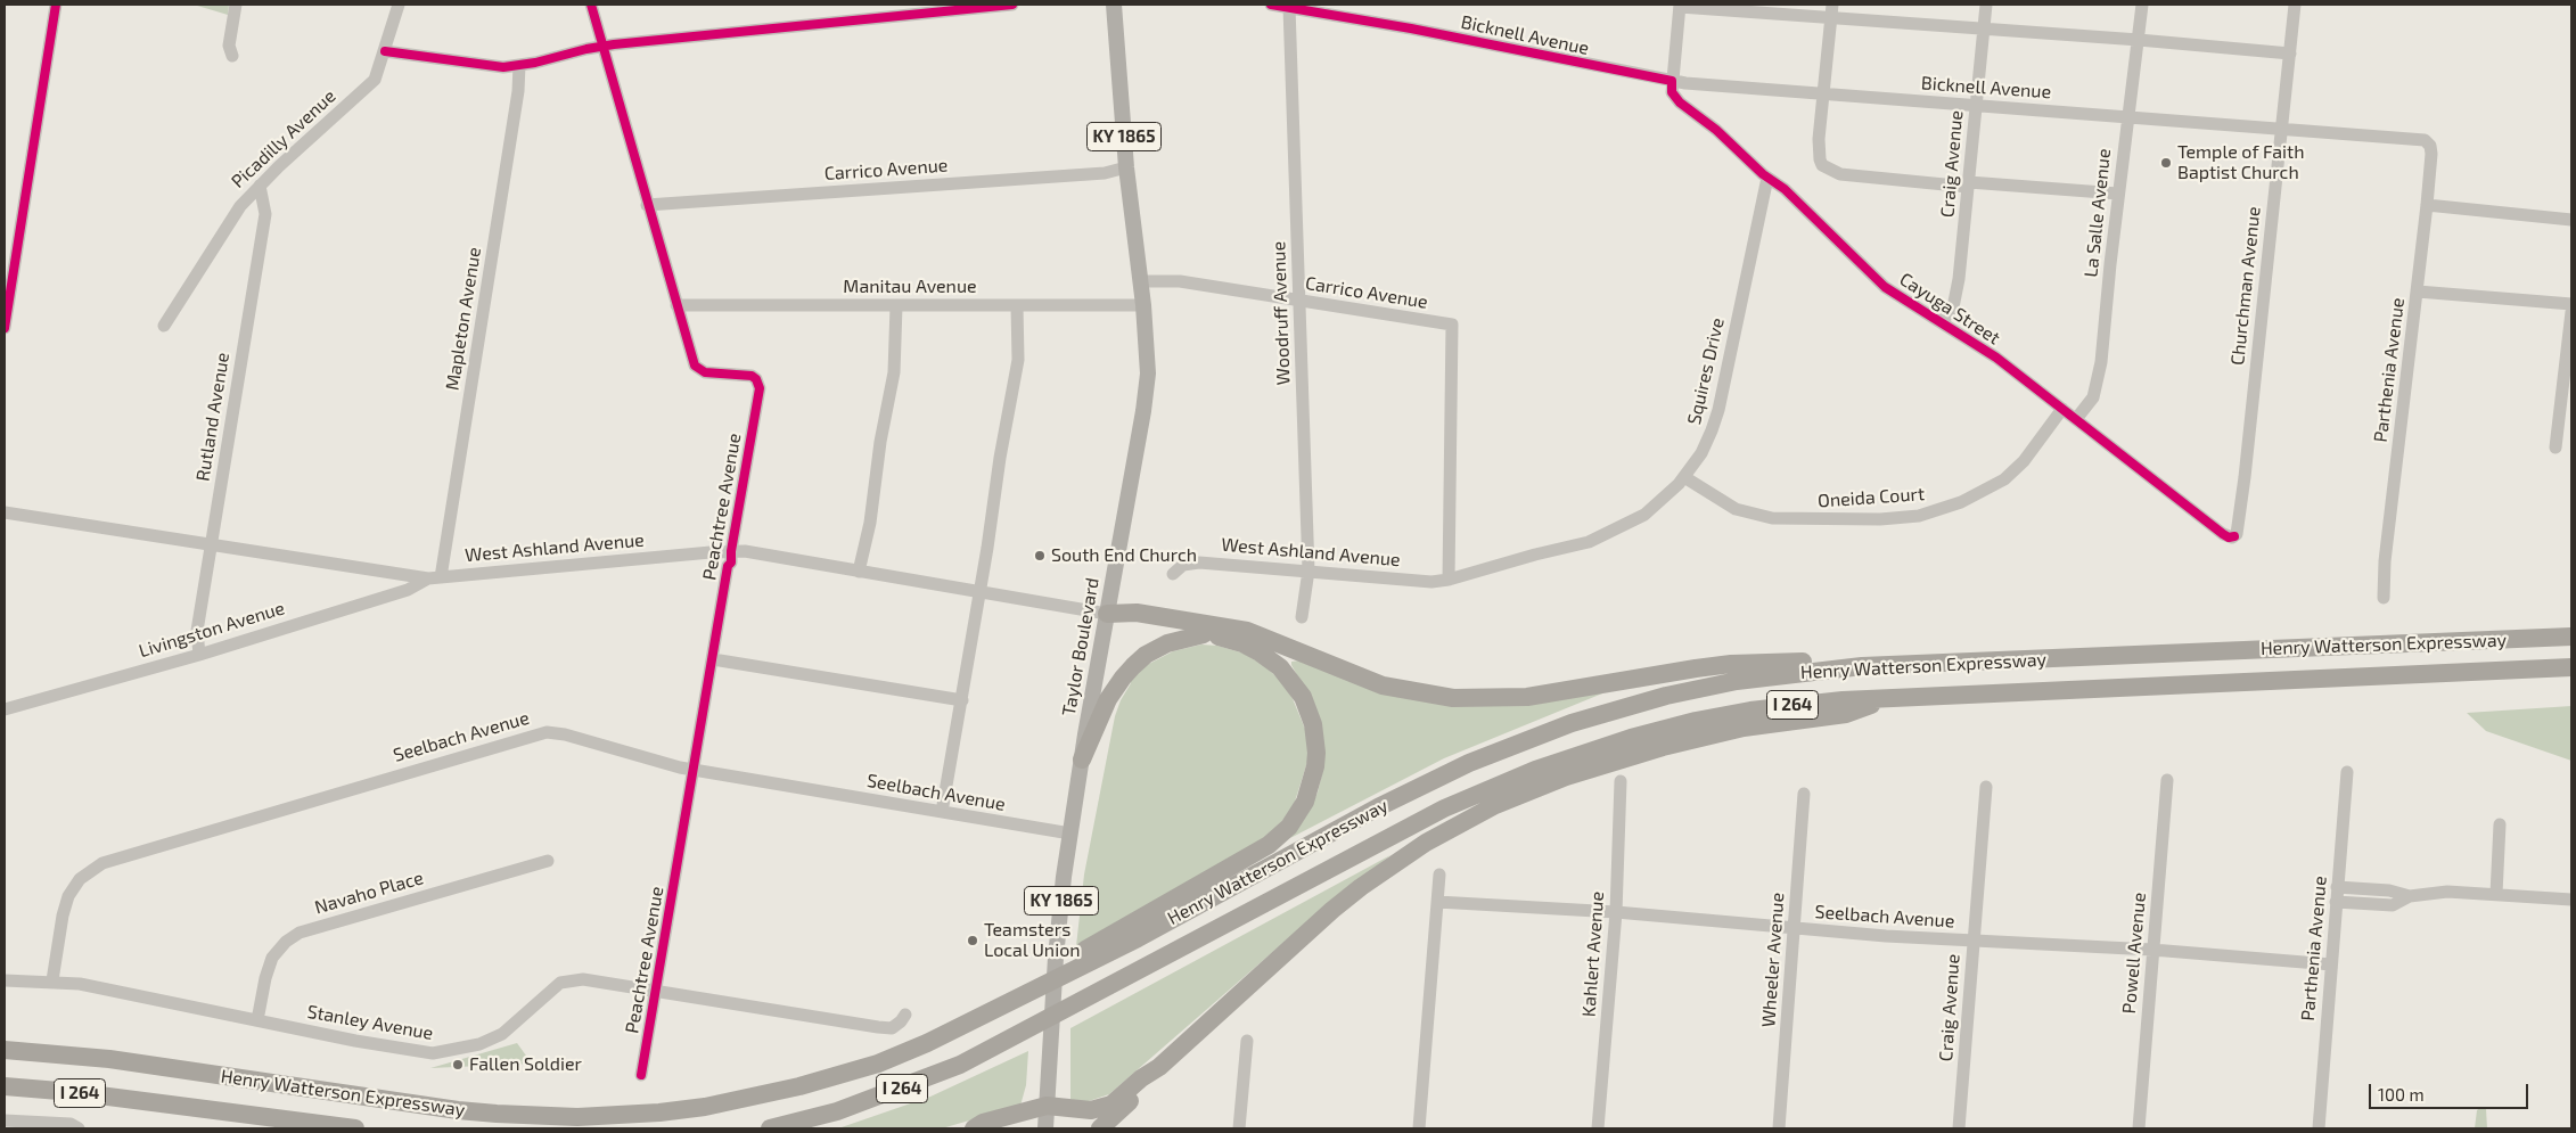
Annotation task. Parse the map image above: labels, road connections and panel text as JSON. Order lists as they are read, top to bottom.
{
  "streets": {
    "highway": ["Henry Watterson Expressway", "I 264"],
    "main road": ["KY 1865", "Taylor Boulevard"],
    "street": [
      "Bicknell Avenue",
      "Picadilly Avenue",
      "Craig Avenue",
      "Carrico Avenue",
      "La Salle Avenue",
      "Churchman Avenue",
      "Manitau Avenue",
      "Cayuga Street",
      "Woodruff Avenue",
      "Mapleton Avenue",
      "Parthenia Avenue",
      "Squires Drive",
      "Rutland Avenue",
      "Oneida Court",
      "Peachtree Avenue",
      "West Ashland Avenue",
      "Livingston Avenue",
      "Seelbach Avenue",
      "Navaho Place",
      "Powell Avenue",
      "Kahlert Avenue",
      "Wheeler Avenue",
      "Stanley Avenue"
    ]
  },
  "crossings": [
    ["Bicknell Avenue", "Craig Avenue"],
    ["Bicknell Avenue", "La Salle Avenue"],
    ["Bicknell Avenue", "Churchman Avenue"],
    ["Bicknell Avenue", "Cayuga Street"],
    ["Bicknell Avenue", "Woodruff Avenue"],
    ["Bicknell Avenue", "Parthenia Avenue"],
    ["Picadilly Avenue", "Rutland Avenue"],
    ["Craig Avenue", "Cayuga Street"],
    ["Craig Avenue", "Seelbach Avenue"],
    ["Carrico Avenue", "Woodruff Avenue"],
    ["Carrico Avenue", "Squires Drive"],
    ["Carrico Avenue", "Peachtree Avenue"],
    ["Carrico Avenue", "West Ashland Avenue"],
    ["Carrico Avenue", "Taylor Boulevard"],
    ["La Salle Avenue", "Cayuga Street"],
    ["Churchman Avenue", "Cayuga Street"],
    ["Manitau Avenue", "Peachtree Avenue"],
    ["Manitau Avenue", "Taylor Boulevard"],
    ["Cayuga Street", "Squires Drive"],
    ["Cayuga Street", "Oneida Court"],
    ["Woodruff Avenue", "West Ashland Avenue"],
    ["Mapleton Avenue", "West Ashland Avenue"],
    ["Mapleton Avenue", "Livingston Avenue"],
    ["Parthenia Avenue", "Seelbach Avenue"],
    ["Squires Drive", "Oneida Court"],
    ["Squires Drive", "West Ashland Avenue"],
    ["Rutland Avenue", "West Ashland Avenue"],
    ["Rutland Avenue", "Livingston Avenue"],
    ["Peachtree Avenue", "West Ashland Avenue"],
    ["Peachtree Avenue", "Seelbach Avenue"],
    ["Peachtree Avenue", "Stanley Avenue"],
    ["West Ashland Avenue", "Livingston Avenue"],
    ["West Ashland Avenue", "Taylor Boulevard"],
    ["Taylor Boulevard", "Seelbach Avenue"],
    ["Seelbach Avenue", "Powell Avenue"],
    ["Seelbach Avenue", "Kahlert Avenue"],
    ["Seelbach Avenue", "Wheeler Avenue"],
    ["Seelbach Avenue", "Stanley Avenue"],
    ["Navaho Place", "Stanley Avenue"]
  ],
  "places": [
    "Temple of Faith Baptist Church",
    "South End Church",
    "Teamsters Local Union",
    "Fallen Soldier"
  ],
  "scale_bar": "100 m"
}
